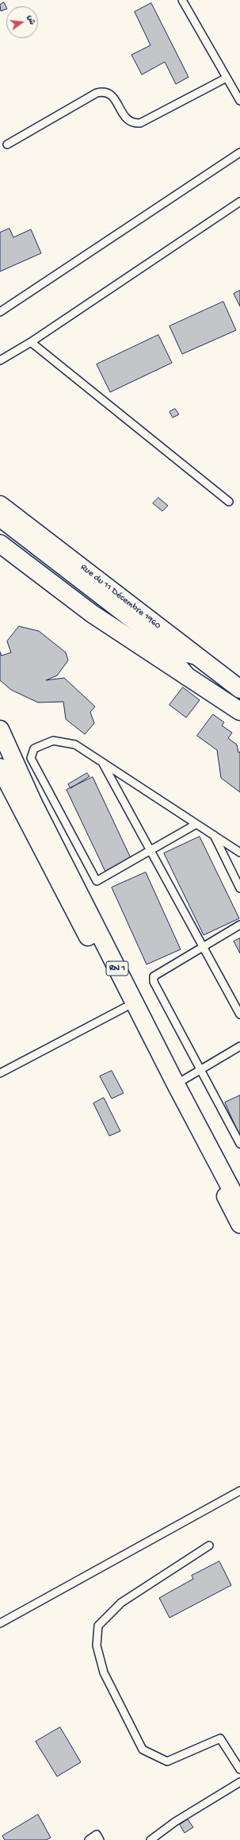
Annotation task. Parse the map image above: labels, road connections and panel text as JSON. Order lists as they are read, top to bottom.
{
  "streets": {
    "main road": ["Rue du 11 Décembre 1960", "RN 1"]
  },
  "north": "right"
}
